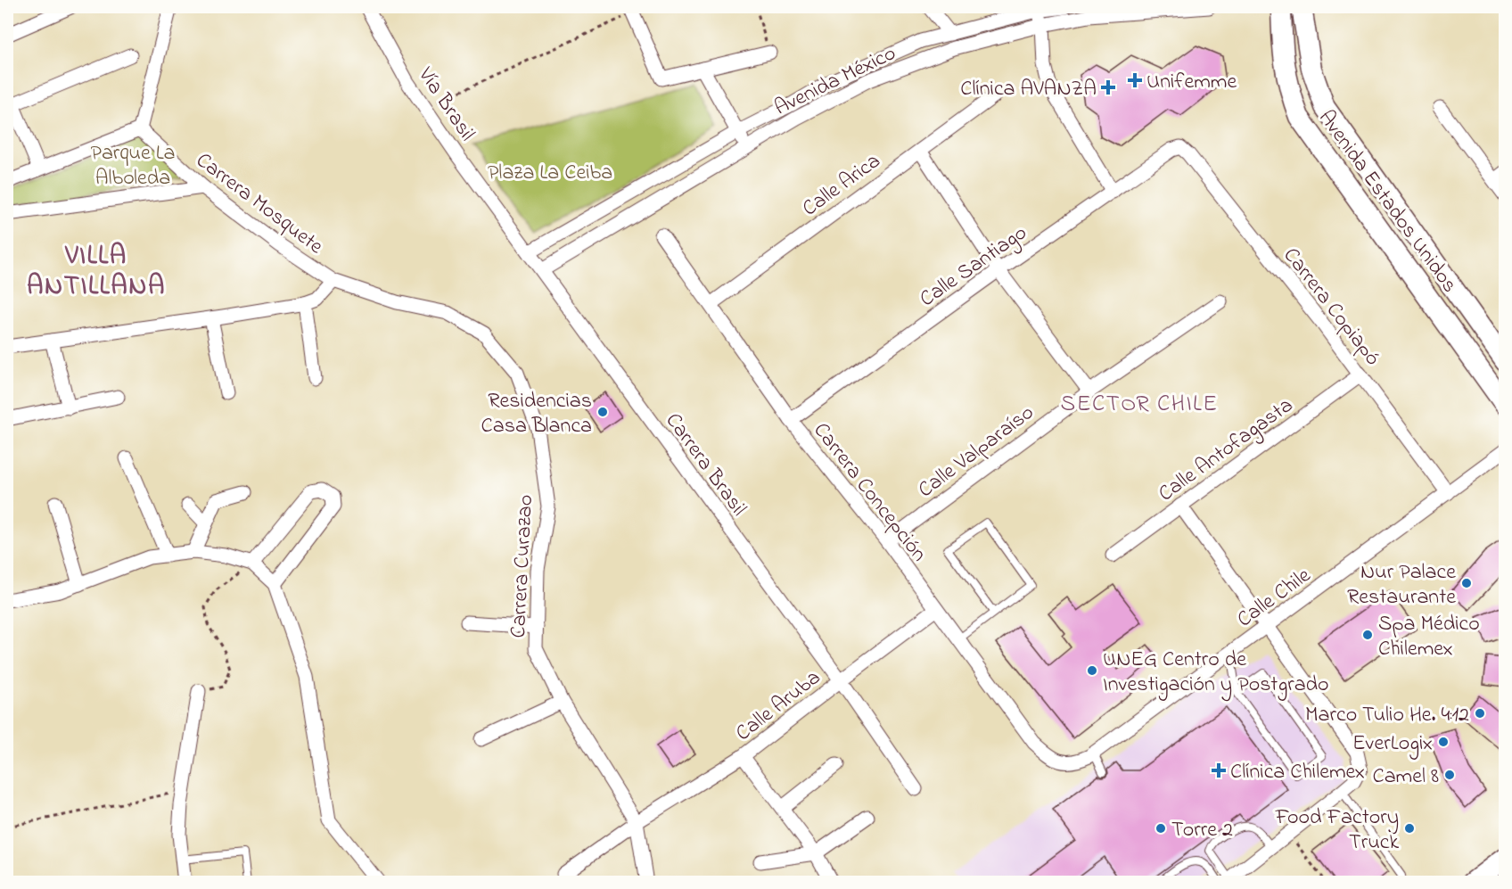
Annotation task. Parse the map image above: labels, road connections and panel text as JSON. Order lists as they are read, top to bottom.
{
  "streets": {
    "street": [
      "Avenida México",
      "Vía Brasil",
      "Calle Arica",
      "Avenida Estados Unidos",
      "Carrera Mosquete",
      "Calle Santiago",
      "Carrera Copiapó",
      "Calle Antofagasta",
      "Calle Valparaíso",
      "Carrera Brasil",
      "Carrera Concepción",
      "Carrera Curazao",
      "Calle Chile",
      "Calle Aruba"
    ]
  },
  "crossings": [
    ["Avenida México", "Vía Brasil"],
    ["Avenida México", "Carrera Brasil"],
    ["Vía Brasil", "Carrera Brasil"],
    ["Calle Arica", "Carrera Concepción"],
    ["Carrera Mosquete", "Carrera Curazao"],
    ["Calle Santiago", "Carrera Copiapó"],
    ["Calle Santiago", "Carrera Concepción"],
    ["Carrera Copiapó", "Calle Antofagasta"],
    ["Carrera Copiapó", "Calle Chile"],
    ["Calle Valparaíso", "Carrera Concepción"],
    ["Carrera Brasil", "Calle Aruba"],
    ["Carrera Concepción", "Calle Chile"],
    ["Carrera Concepción", "Calle Aruba"],
    ["Carrera Curazao", "Calle Aruba"]
  ],
  "districts": ["VILLA ANTILLANA", "SECTOR CHILE"],
  "parks": ["Parque La Alboleda", "Plaza La Ceiba"],
  "places": {
    "health": ["Unifemme", "Clínica AVANZA", "Clínica Chilemex"],
    "other": [
      "Residencias Casa Blanca",
      "Nur Palace Restaurante",
      "Spa Médico Chilemex",
      "UNEG Centro de Investigación y Postgrado",
      "Marco Tulio He. 4:12",
      "EverLogix",
      "Camel 8",
      "Torre 2",
      "Food Factory Truck"
    ]
  }
}
